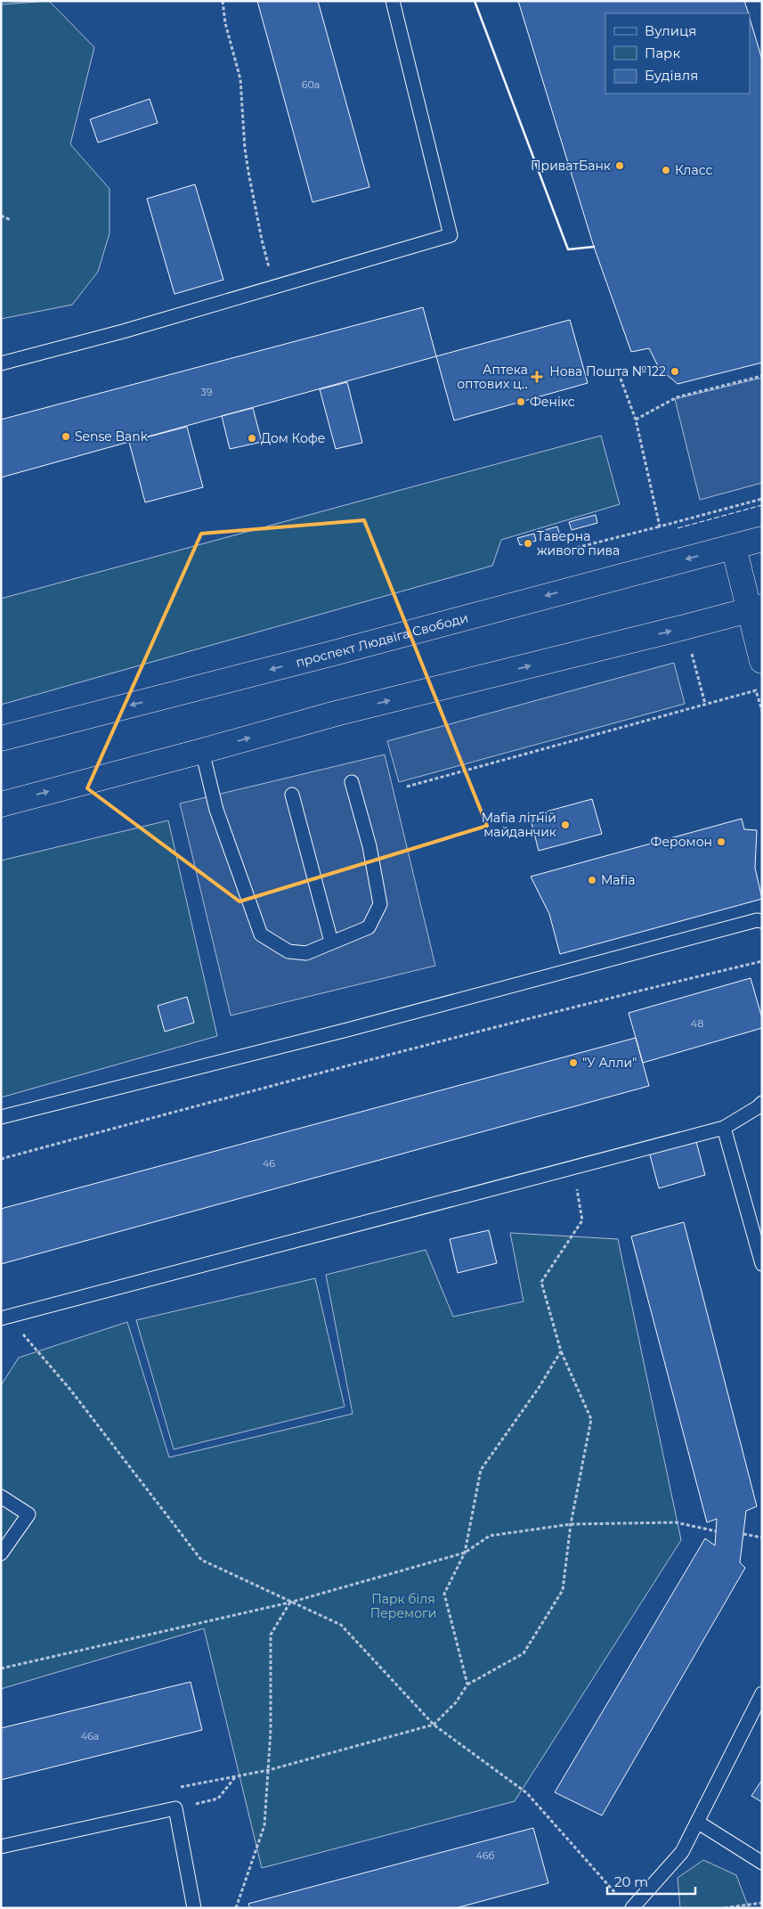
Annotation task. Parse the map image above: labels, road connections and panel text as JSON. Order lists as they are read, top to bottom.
{
  "streets": {
    "main road": ["проспект Людвіга Свободи"]
  },
  "parks": ["Парк біля Перемоги"],
  "places": {
    "other": [
      "ПриватБанк",
      "Класс",
      "Нова Пошта №122",
      "Фенікс",
      "Sense Bank",
      "Дом Кофе",
      "Таверна живого пива",
      "Mafia літній майданчик",
      "Феромон",
      "Mafia",
      "\"У Алли\""
    ],
    "health": ["Аптека оптових ц‥"]
  },
  "house_numbers": [
    "60а",
    "39",
    "48",
    "46",
    "46а",
    "46б"
  ],
  "legend": ["Вулиця", "Парк", "Будівля"],
  "scale_bar": "20 m"
}
